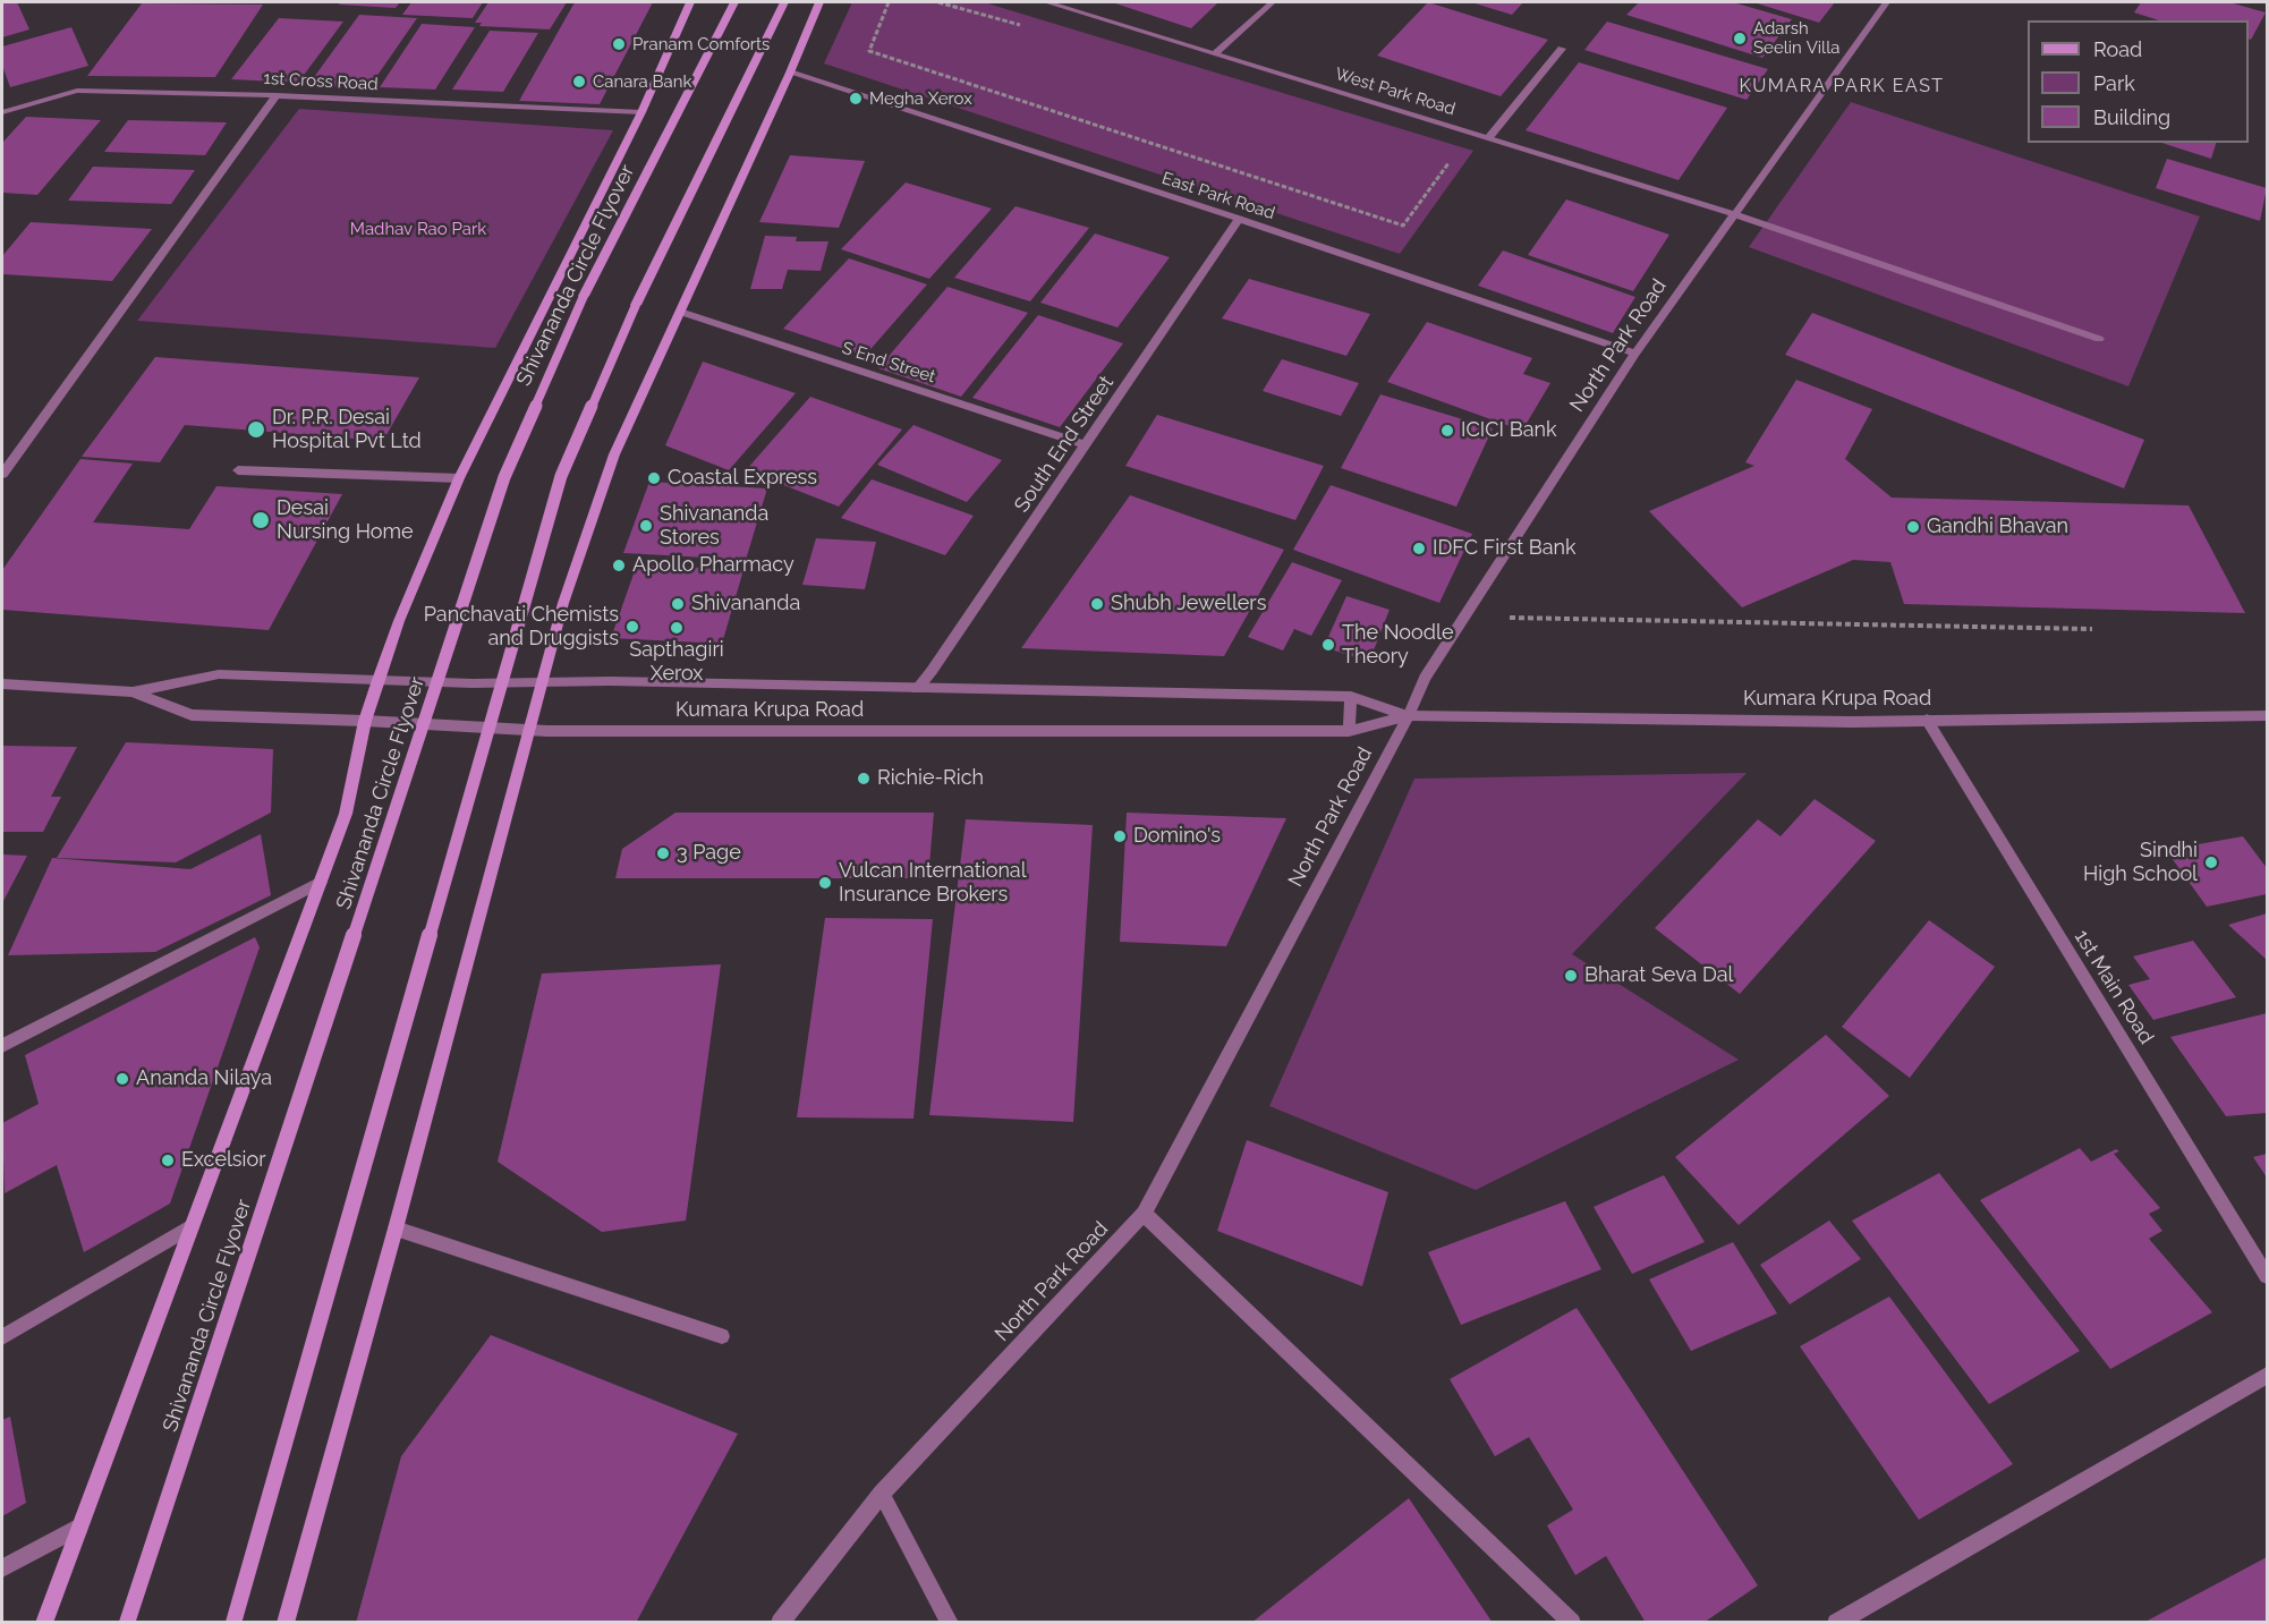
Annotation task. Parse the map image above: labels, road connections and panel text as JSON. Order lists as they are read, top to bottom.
{
  "streets": {
    "main road": ["Shivananda Circle Flyover"],
    "street": [
      "1st Cross Road",
      "West Park Road",
      "East Park Road",
      "North Park Road",
      "S End Street",
      "South End Street",
      "Kumara Krupa Road",
      "1st Main Road"
    ]
  },
  "crossings": [
    ["West Park Road", "North Park Road"],
    ["East Park Road", "North Park Road"],
    ["East Park Road", "South End Street"],
    ["North Park Road", "Kumara Krupa Road"],
    ["S End Street", "South End Street"],
    ["South End Street", "Kumara Krupa Road"],
    ["Kumara Krupa Road", "1st Main Road"]
  ],
  "districts": ["KUMARA PARK EAST"],
  "parks": ["Madhav Rao Park"],
  "places": [
    "Adarsh Seelin Villa",
    "Pranam Comforts",
    "Canara Bank",
    "Megha Xerox",
    "Dr. P.R. Desai Hospital Pvt Ltd",
    "ICICI Bank",
    "Coastal Express",
    "Desai Nursing Home",
    "Shivananda Stores",
    "Gandhi Bhavan",
    "IDFC First Bank",
    "Apollo Pharmacy",
    "Shivananda",
    "Shubh Jewellers",
    "Panchavati Chemists and Druggists",
    "Sapthagiri Xerox",
    "The Noodle Theory",
    "Richie-Rich",
    "Domino's",
    "3 Page",
    "Sindhi High School",
    "Vulcan International Insurance Brokers",
    "Bharat Seva Dal",
    "Ananda Nilaya",
    "Excelsior"
  ],
  "legend": ["Road", "Park", "Building"]
}
